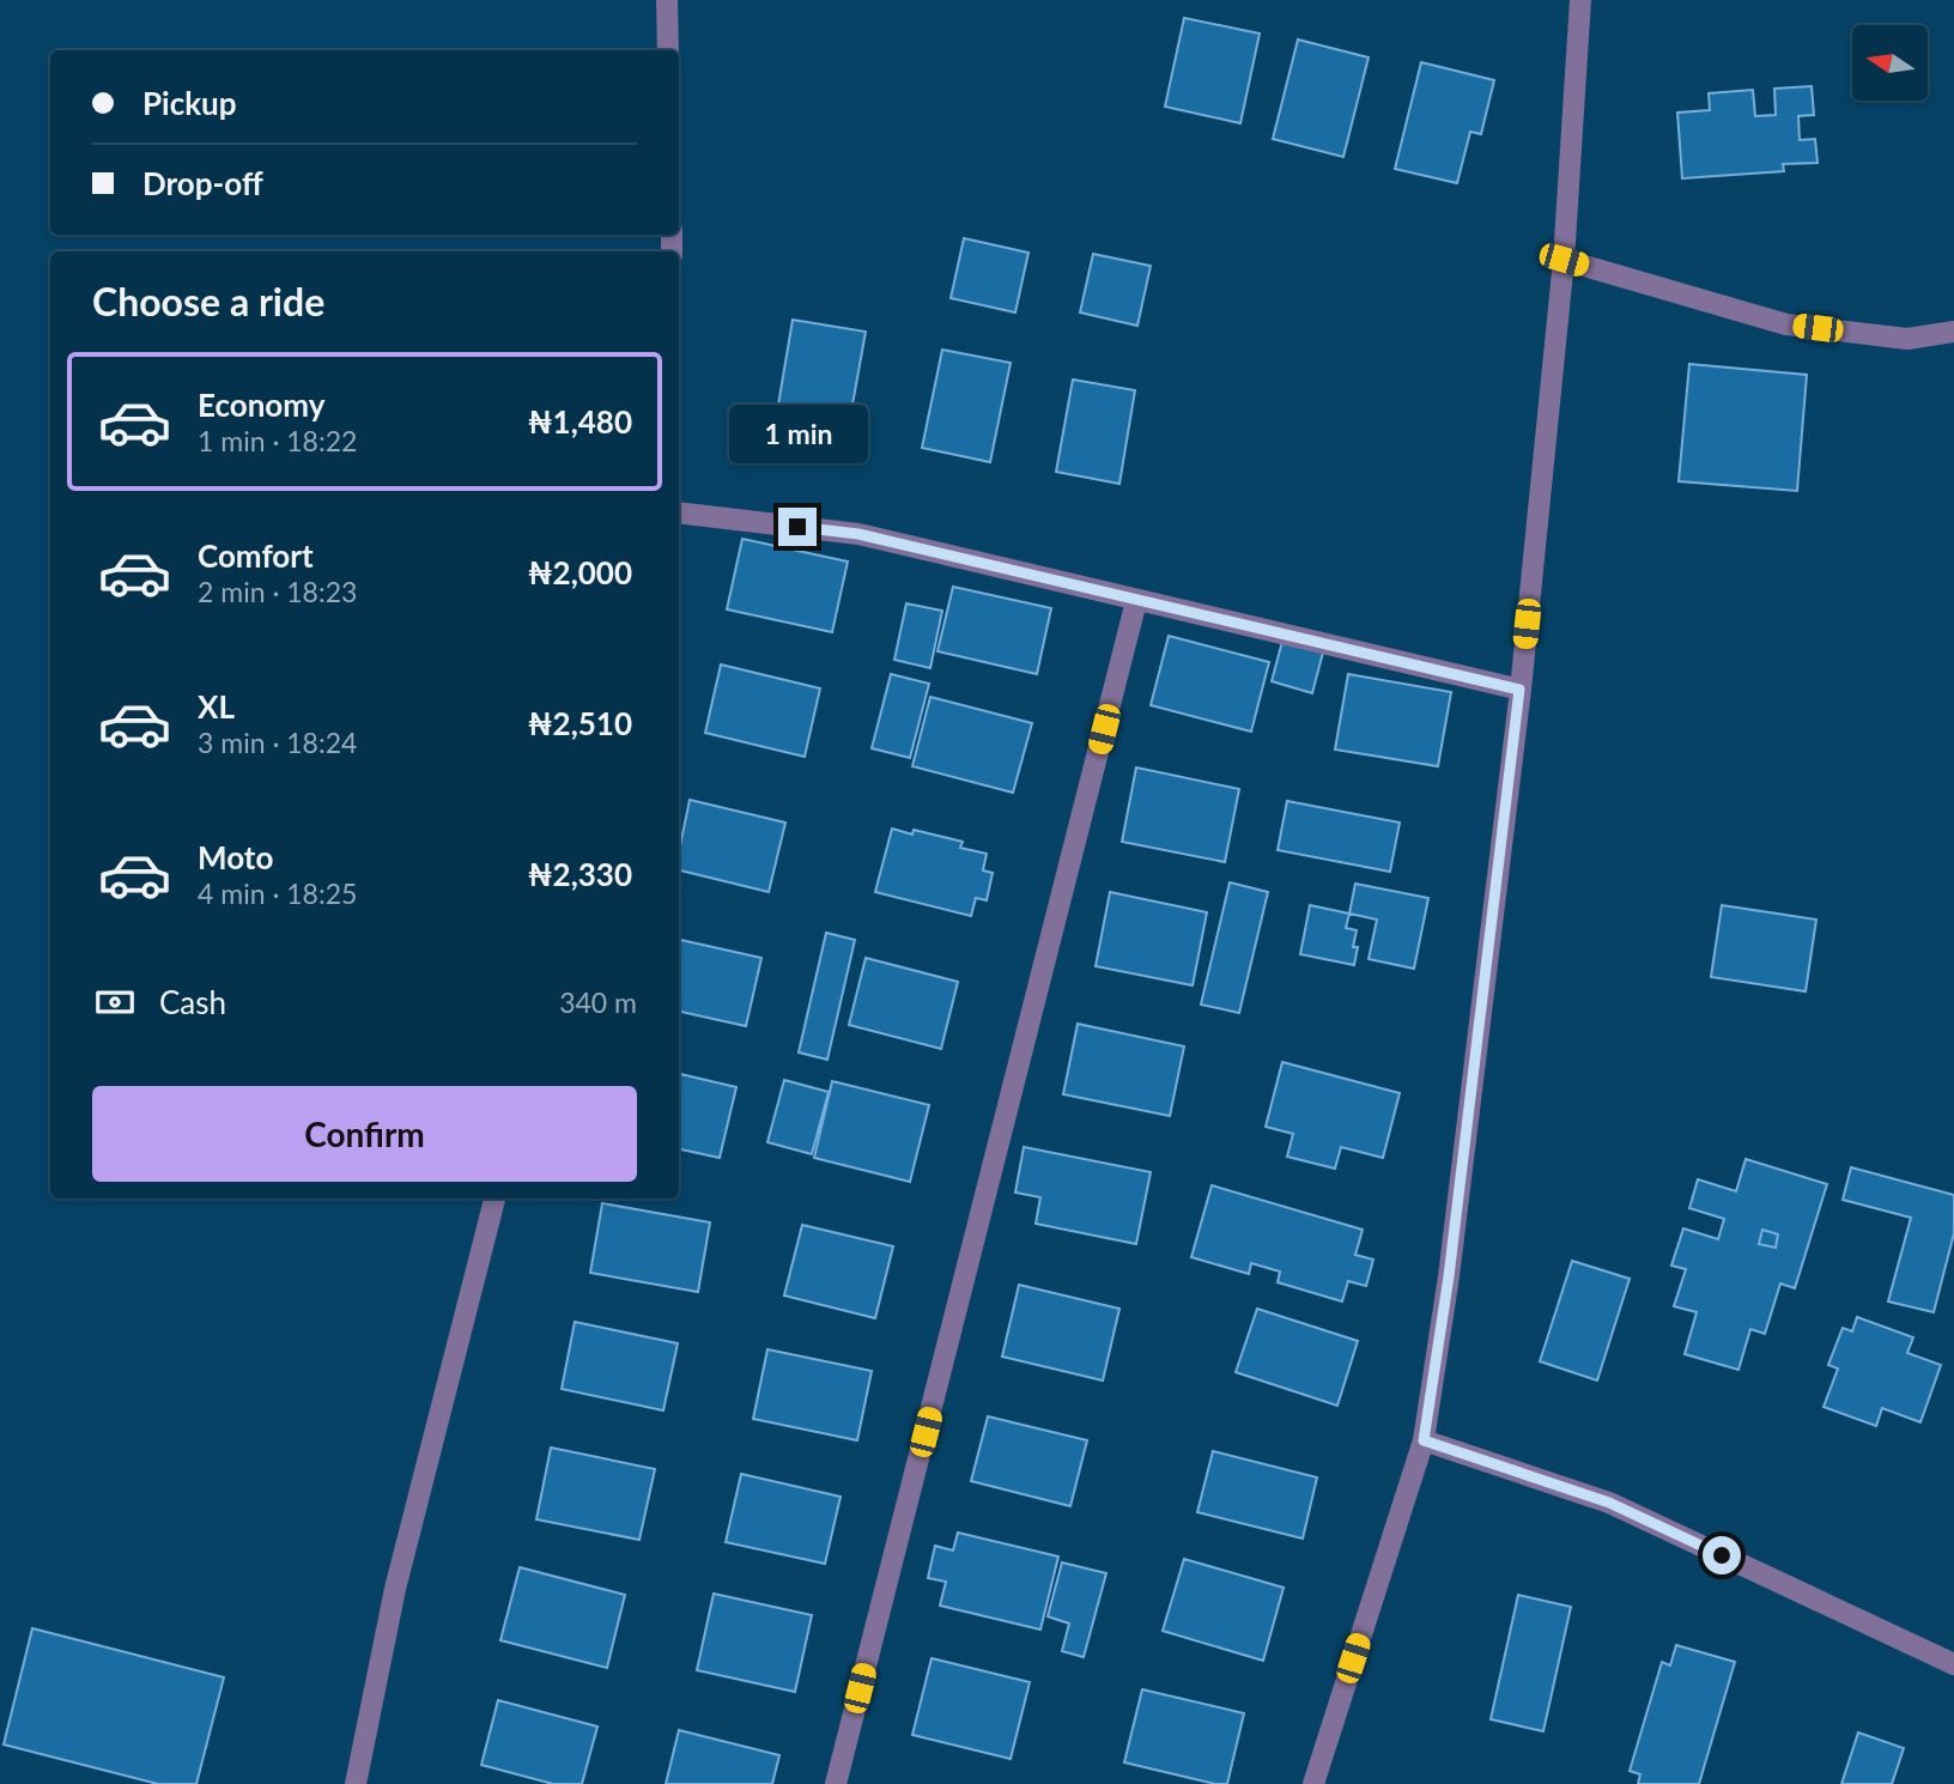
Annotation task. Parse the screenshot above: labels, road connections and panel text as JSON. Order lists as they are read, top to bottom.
{
  "north": "left",
  "page": {
    "banner": ["Pickup", "Drop-off"],
    "heading": "Choose a ride",
    "list": [
      {
        "name": "Economy",
        "note": "1 min · 18:22",
        "value": "₦1,480"
      },
      {
        "name": "Comfort",
        "note": "2 min · 18:23",
        "value": "₦2,000"
      },
      {
        "name": "XL",
        "note": "3 min · 18:24",
        "value": "₦2,510"
      },
      {
        "name": "Moto",
        "note": "4 min · 18:25",
        "value": "₦2,330"
      }
    ],
    "bubble": "1 min",
    "pay": ["Cash", "340 m"],
    "buttons": "Confirm"
  }
}
